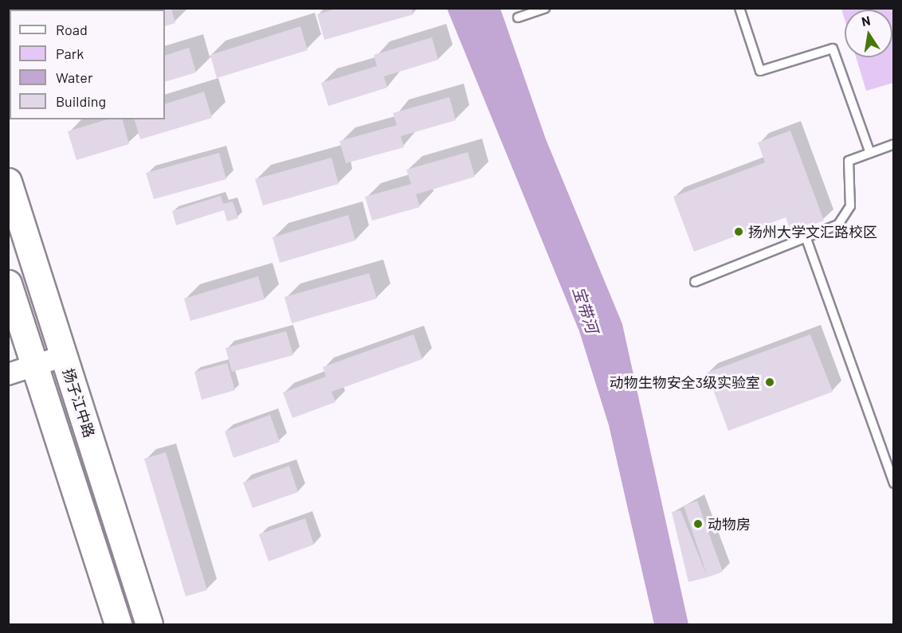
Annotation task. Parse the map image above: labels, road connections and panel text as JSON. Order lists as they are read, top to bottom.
{
  "streets": {
    "main road": ["扬子江中路"]
  },
  "water": ["宝带河"],
  "places": ["扬州大学文汇路校区", "动物生物安全3级实验室", "动物房"],
  "legend": [
    "Road",
    "Park",
    "Water",
    "Building"
  ],
  "north": "top"
}
